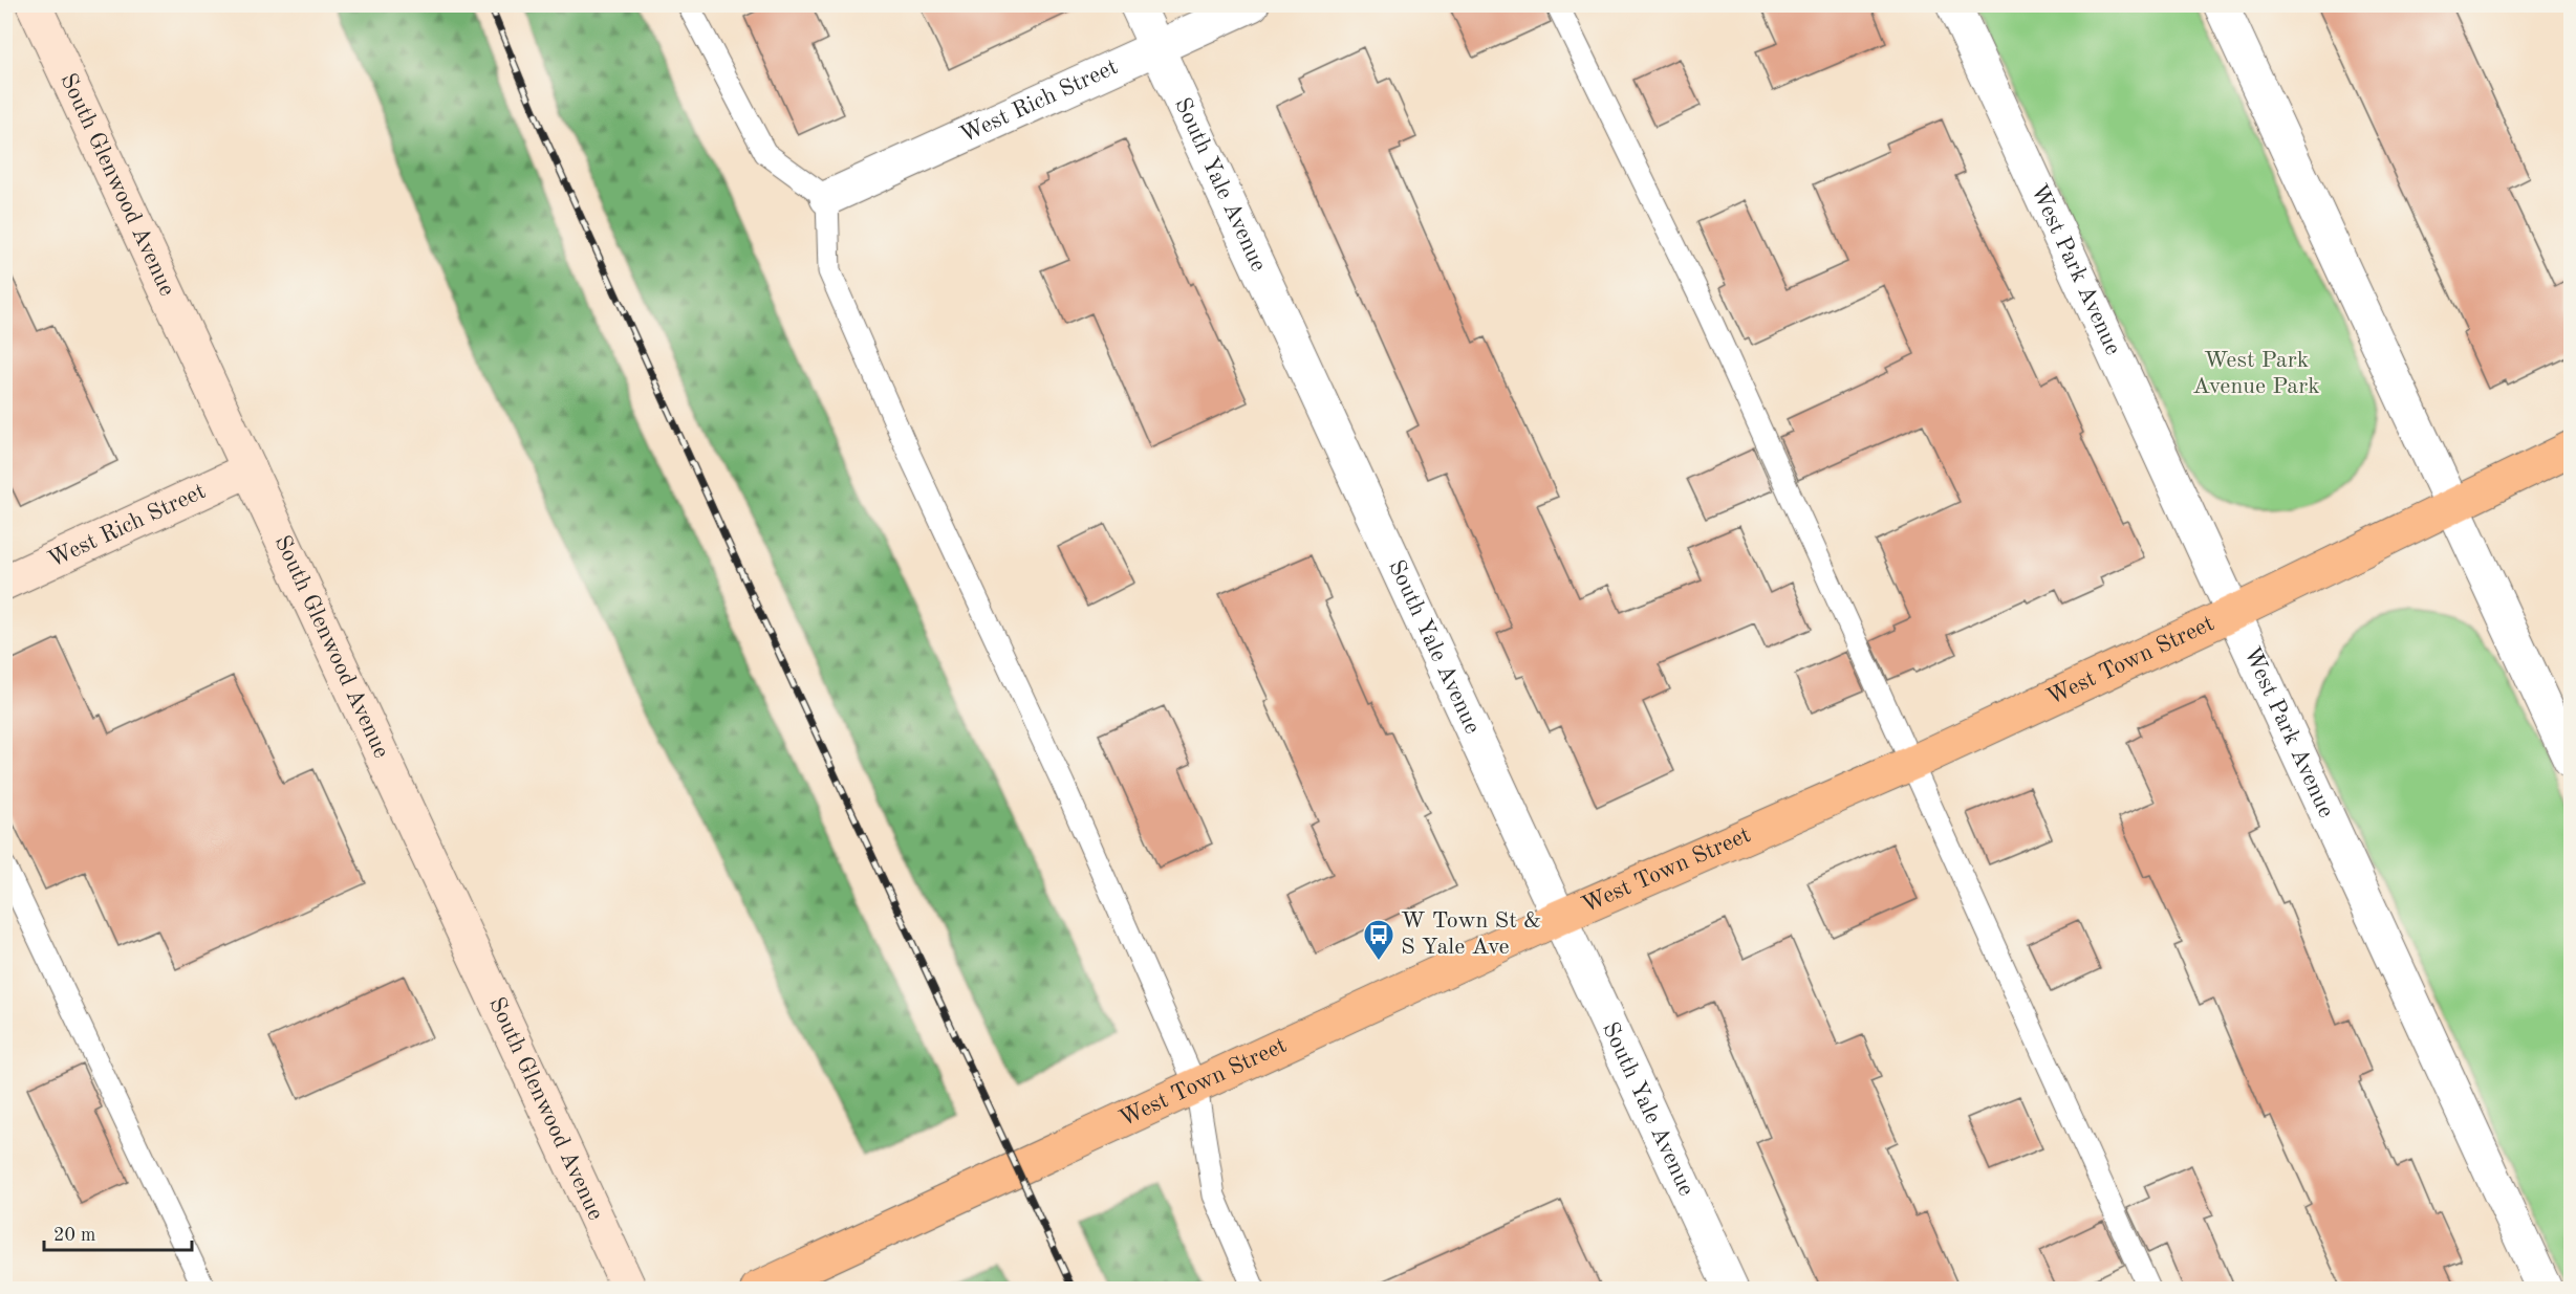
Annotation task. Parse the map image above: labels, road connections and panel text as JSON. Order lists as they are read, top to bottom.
{
  "streets": {
    "main road": ["West Town Street"],
    "street": [
      "West Rich Street",
      "South Glenwood Avenue",
      "South Yale Avenue",
      "West Park Avenue"
    ]
  },
  "crossings": [
    ["West Rich Street", "South Glenwood Avenue"],
    ["West Rich Street", "South Yale Avenue"],
    ["South Yale Avenue", "West Town Street"],
    ["West Park Avenue", "West Town Street"]
  ],
  "parks": ["West Park Avenue Park"],
  "places": {
    "bus stop": ["W Town St & S Yale Ave"]
  },
  "scale_bar": "20 m"
}
